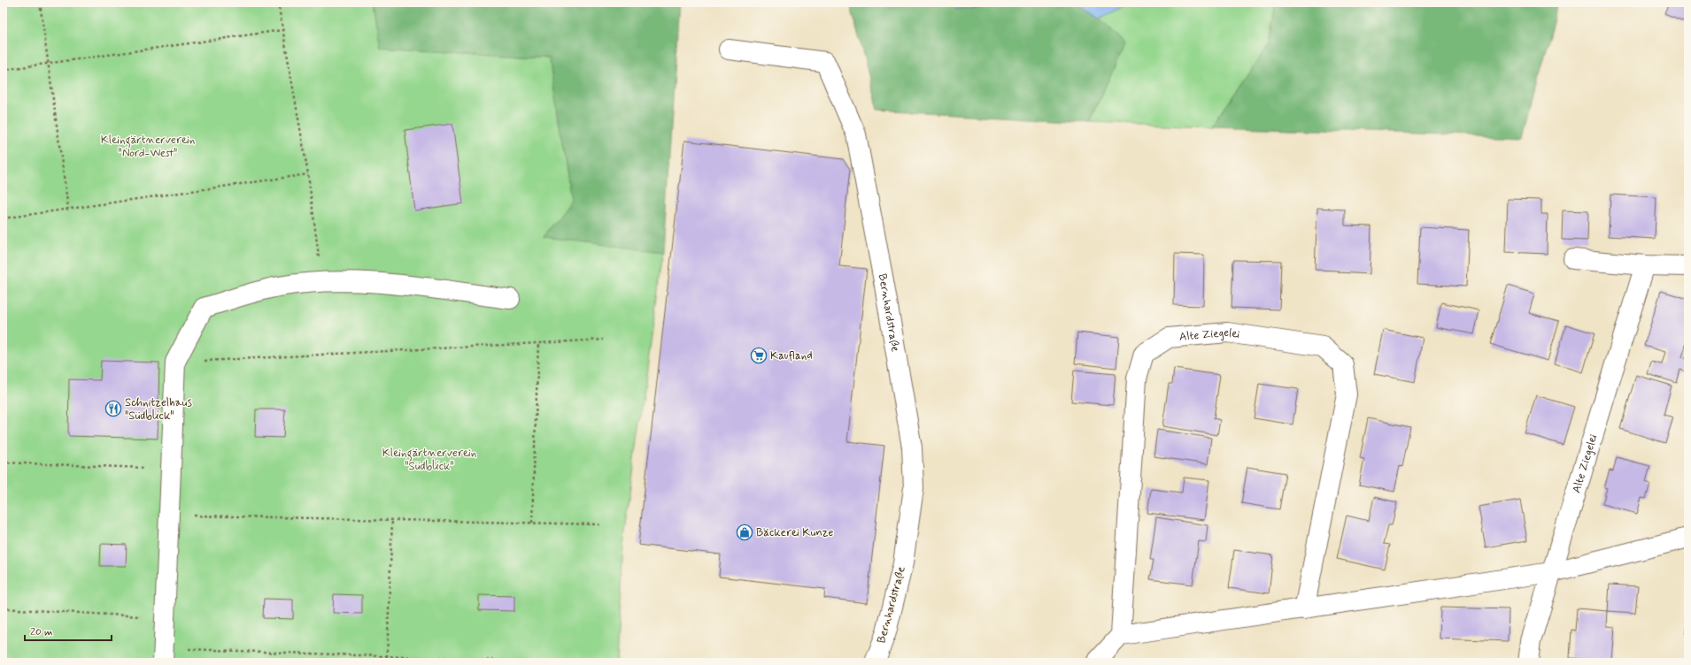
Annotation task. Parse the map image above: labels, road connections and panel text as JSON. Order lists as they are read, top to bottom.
{
  "streets": {
    "street": ["Bernhardstraße", "Alte Ziegelei"]
  },
  "parks": ["Kleingärtnerverein \"Nord-West\"", "Kleingärtnerverein \"Südblick\""],
  "places": {
    "supermarket": ["Kaufland"],
    "restaurant": ["Schnitzelhaus \"Südblick\""],
    "shop": ["Bäckerei Kunze"]
  },
  "scale_bar": "20 m"
}
